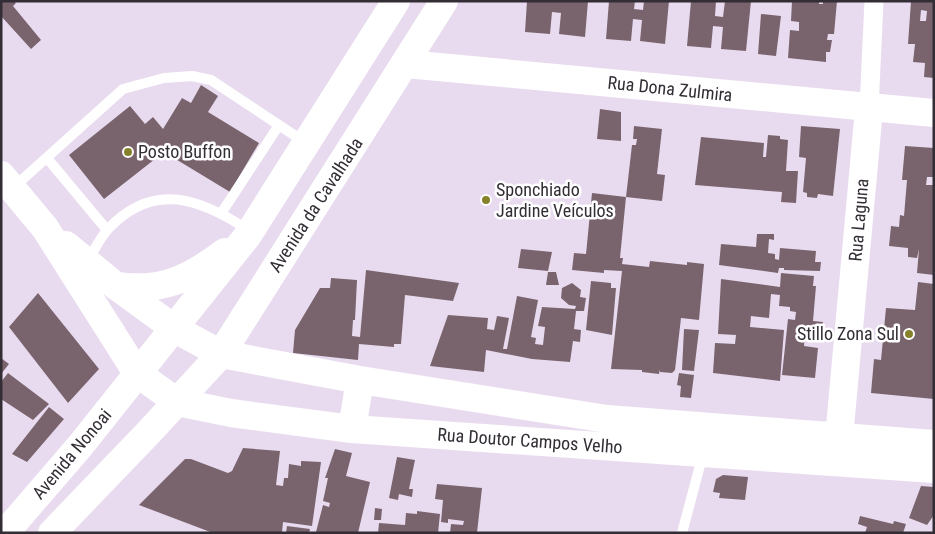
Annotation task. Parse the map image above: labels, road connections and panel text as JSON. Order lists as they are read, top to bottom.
{
  "streets": {
    "main road": [
      "Rua Dona Zulmira",
      "Avenida da Cavalhada",
      "Rua Laguna",
      "Rua Doutor Campos Velho",
      "Avenida Nonoai"
    ]
  },
  "crossings": [
    ["Rua Dona Zulmira", "Avenida da Cavalhada"],
    ["Rua Dona Zulmira", "Rua Laguna"],
    ["Avenida da Cavalhada", "Rua Doutor Campos Velho"],
    ["Avenida da Cavalhada", "Avenida Nonoai"],
    ["Rua Laguna", "Rua Doutor Campos Velho"],
    ["Rua Doutor Campos Velho", "Avenida Nonoai"]
  ],
  "places": ["Posto Buffon", "Sponchiado Jardine Veículos", "Stillo Zona Sul"]
}
